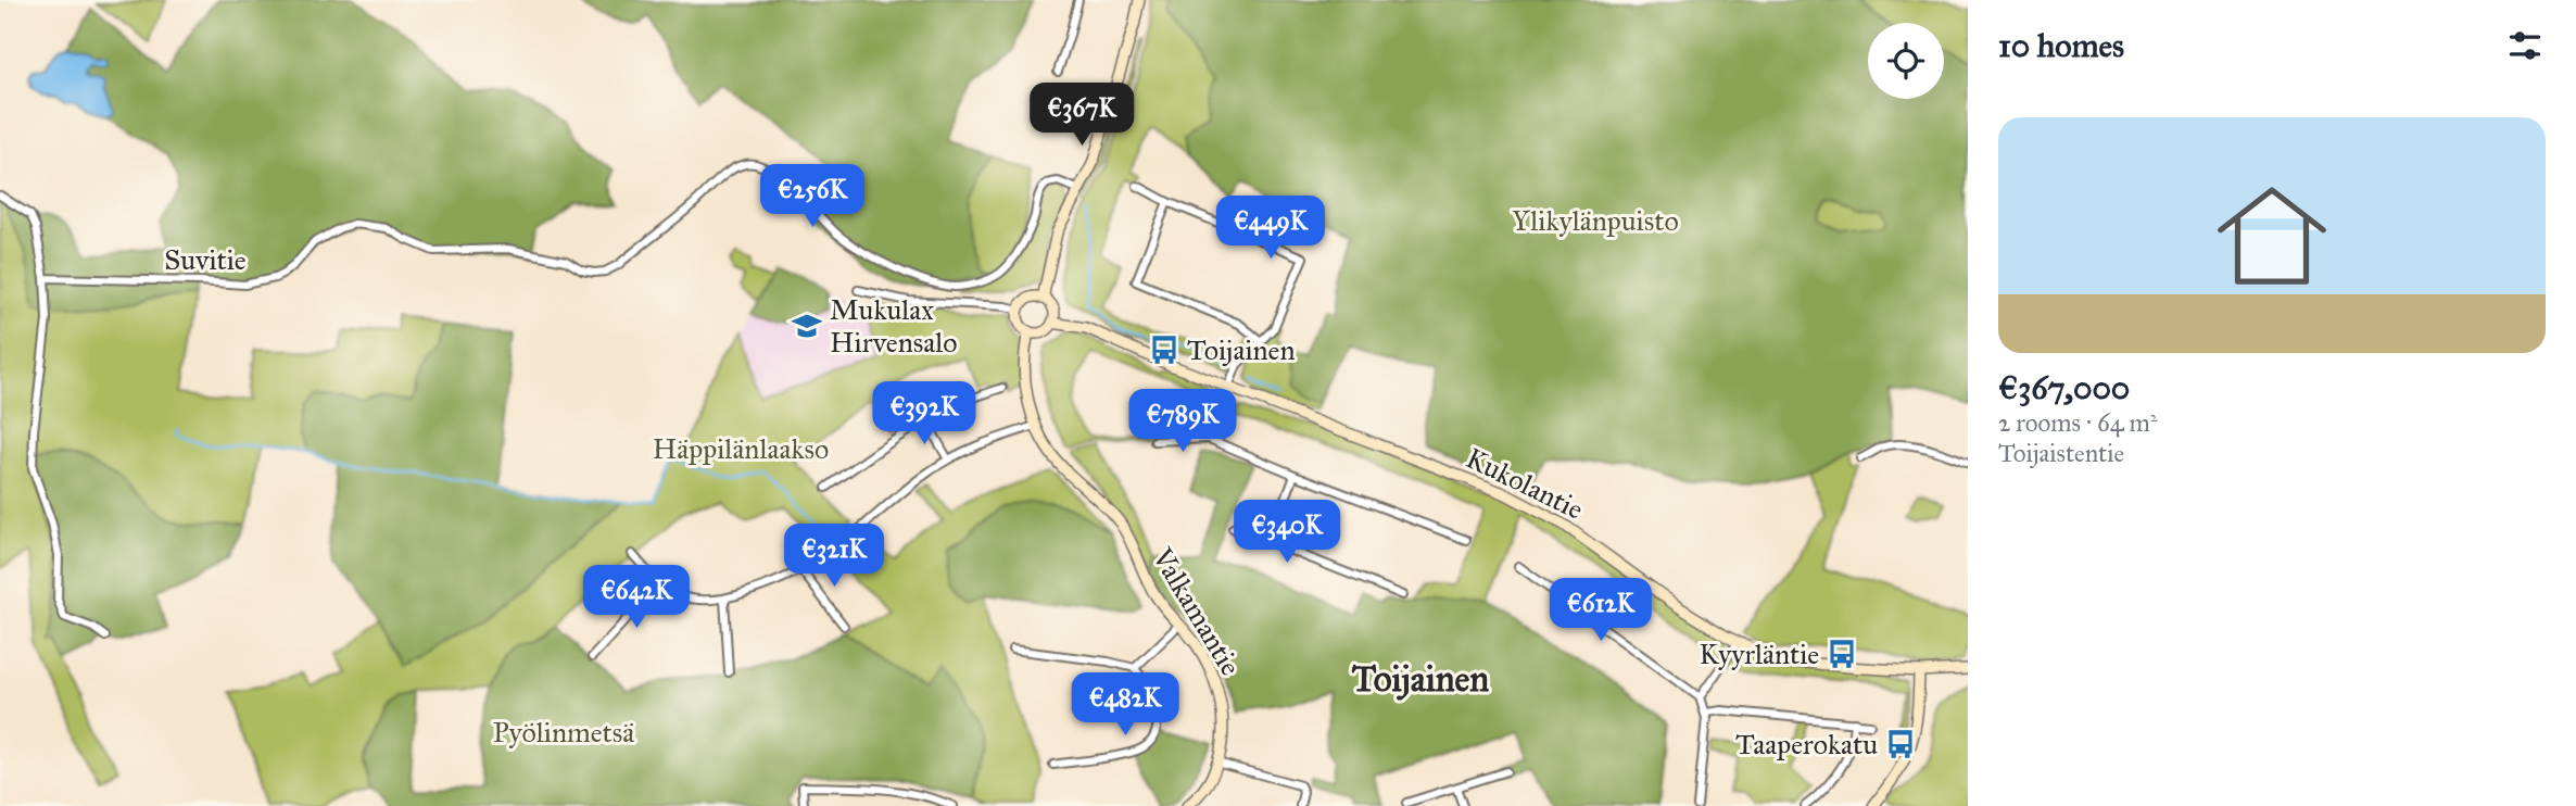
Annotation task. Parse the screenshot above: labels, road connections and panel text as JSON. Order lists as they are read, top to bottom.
{
  "streets": {
    "street": ["Suvitie", "Kukolantie", "Valkamantie"]
  },
  "crossings": [
    ["Kukolantie", "Valkamantie"]
  ],
  "districts": ["Toijainen"],
  "parks": ["Ylikylänpuisto", "Häppilänlaakso", "Pyölinmetsä"],
  "places": {
    "school or university": ["Mukulax Hirvensalo"],
    "bus stop": ["Toijainen", "Kyyrläntie", "Taaperokatu"]
  },
  "page": {
    "heading": "10 homes",
    "price": [
      "€367K",
      "€256K",
      "€449K",
      "€392K",
      "€789K",
      "€340K",
      "€321K",
      "€642K",
      "€612K",
      "€482K"
    ],
    "list": [
      {
        "name": "€367,000",
        "note": "2 rooms · 64 m² · Toijaistentie"
      }
    ]
  }
}
